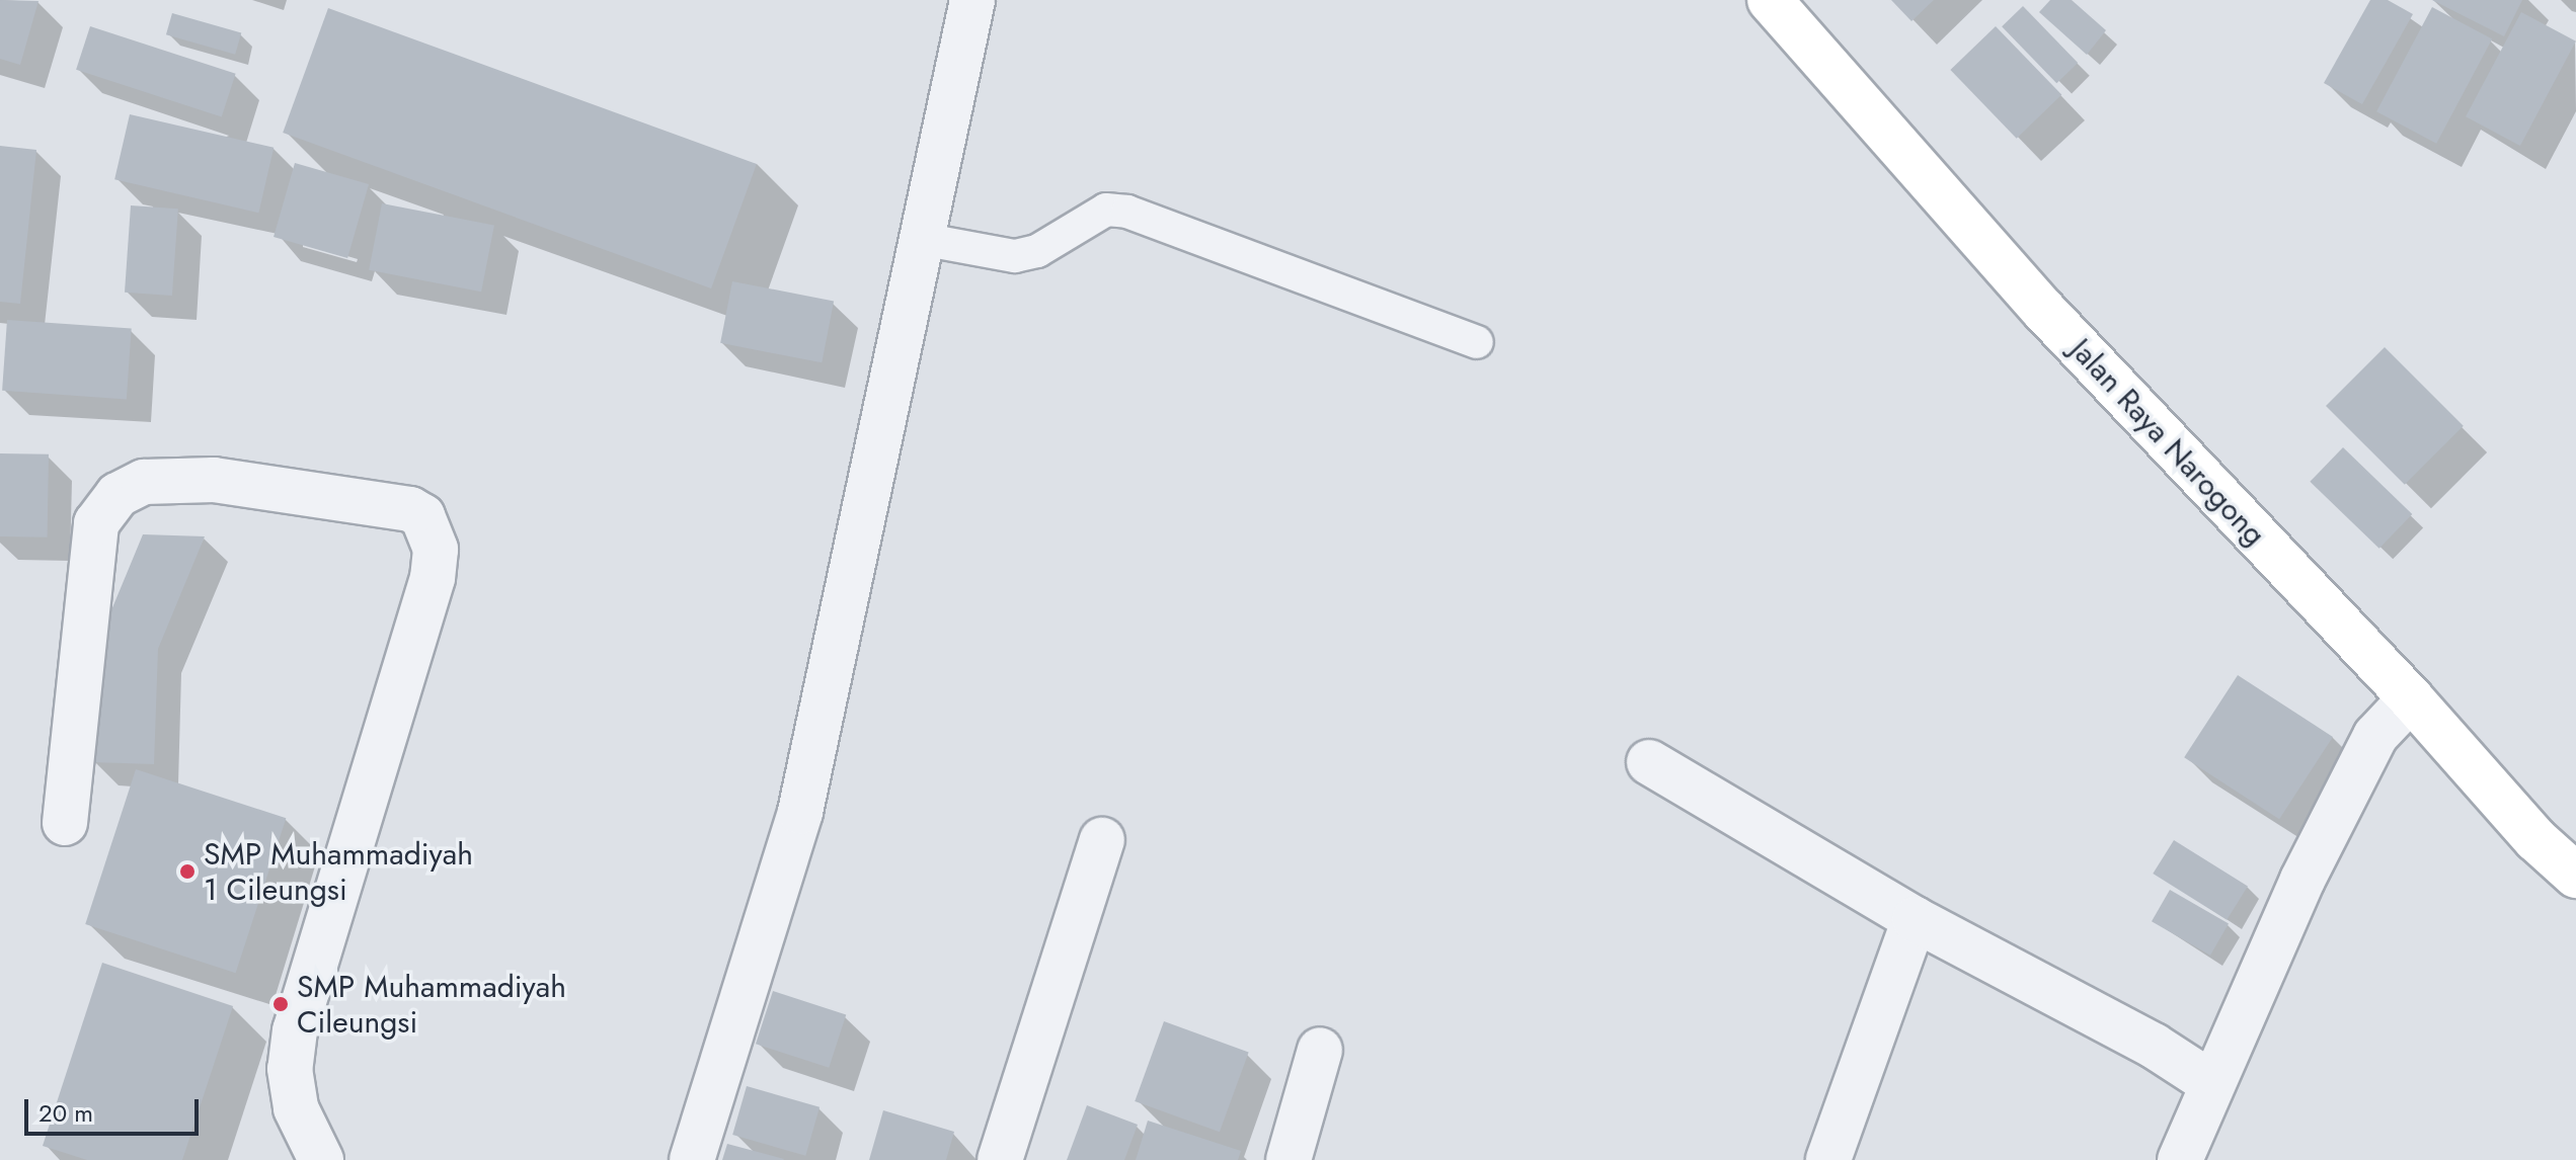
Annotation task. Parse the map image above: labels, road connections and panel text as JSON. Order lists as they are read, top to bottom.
{
  "streets": {
    "main road": ["Jalan Raya Narogong"]
  },
  "places": ["SMP Muhammadiyah 1 Cileungsi", "SMP Muhammadiyah Cileungsi"],
  "scale_bar": "20 m"
}
